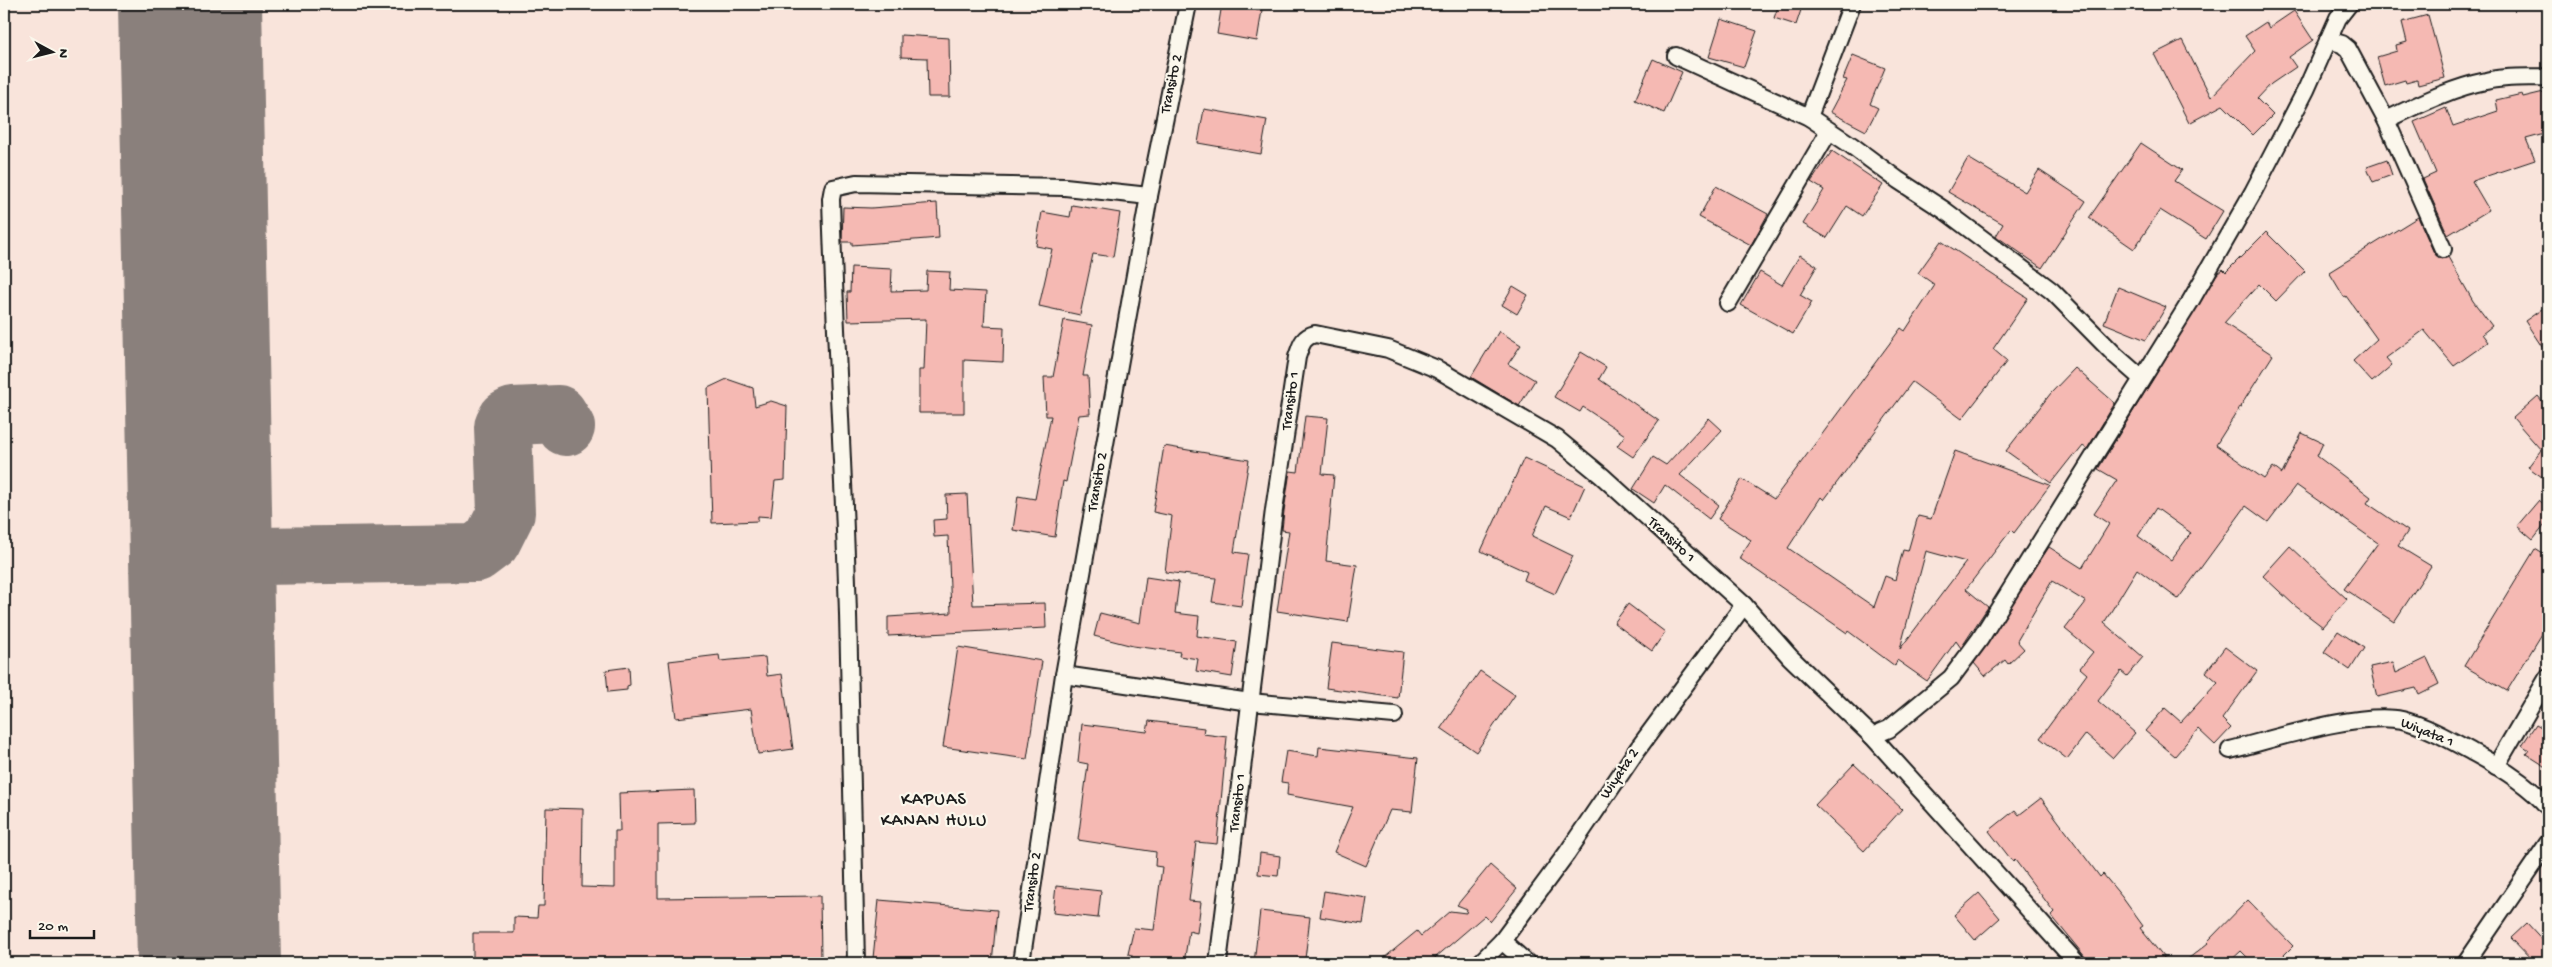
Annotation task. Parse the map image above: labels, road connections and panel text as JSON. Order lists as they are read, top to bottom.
{
  "streets": {
    "street": [
      "Transito 2",
      "Transito 1",
      "Wiyata 1",
      "Wiyata 2"
    ]
  },
  "crossings": [
    ["Transito 1", "Wiyata 2"]
  ],
  "districts": ["KAPUAS KANAN HULU"],
  "scale_bar": "20 m",
  "north": "right"
}
